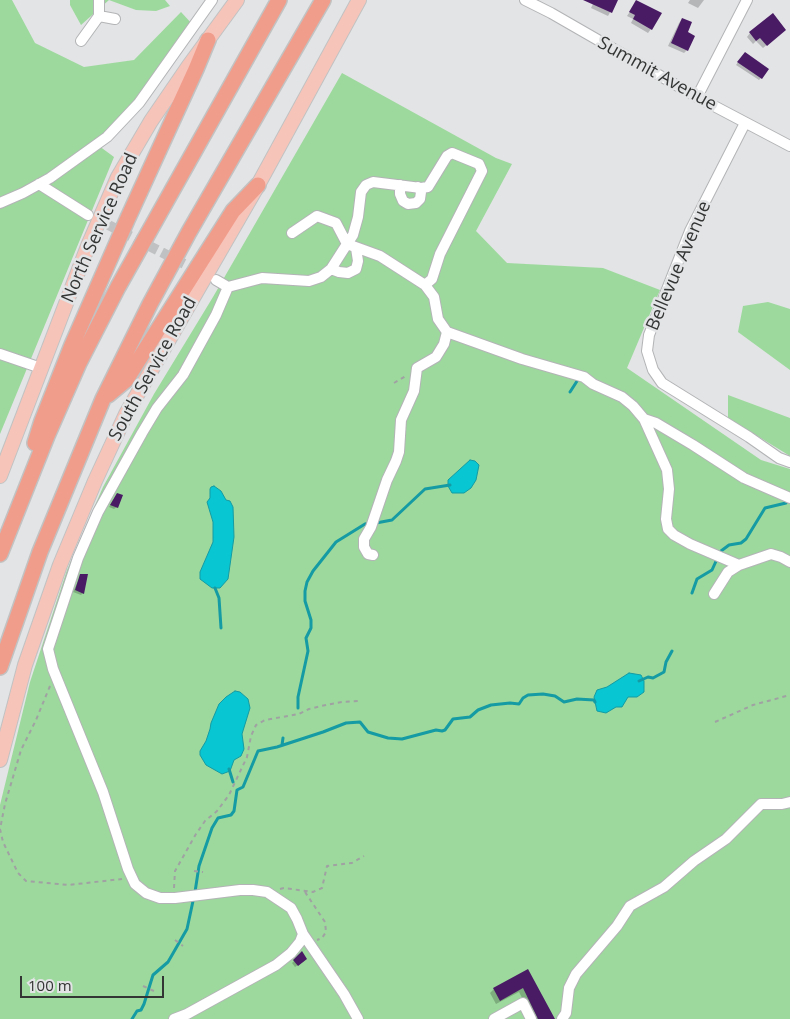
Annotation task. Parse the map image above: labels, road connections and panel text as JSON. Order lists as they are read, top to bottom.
{
  "streets": {
    "main road": ["North Service Road", "South Service Road"],
    "street": ["Summit Avenue", "Bellevue Avenue"]
  },
  "crossings": [
    ["Summit Avenue", "Bellevue Avenue"]
  ],
  "scale_bar": "100 m"
}
